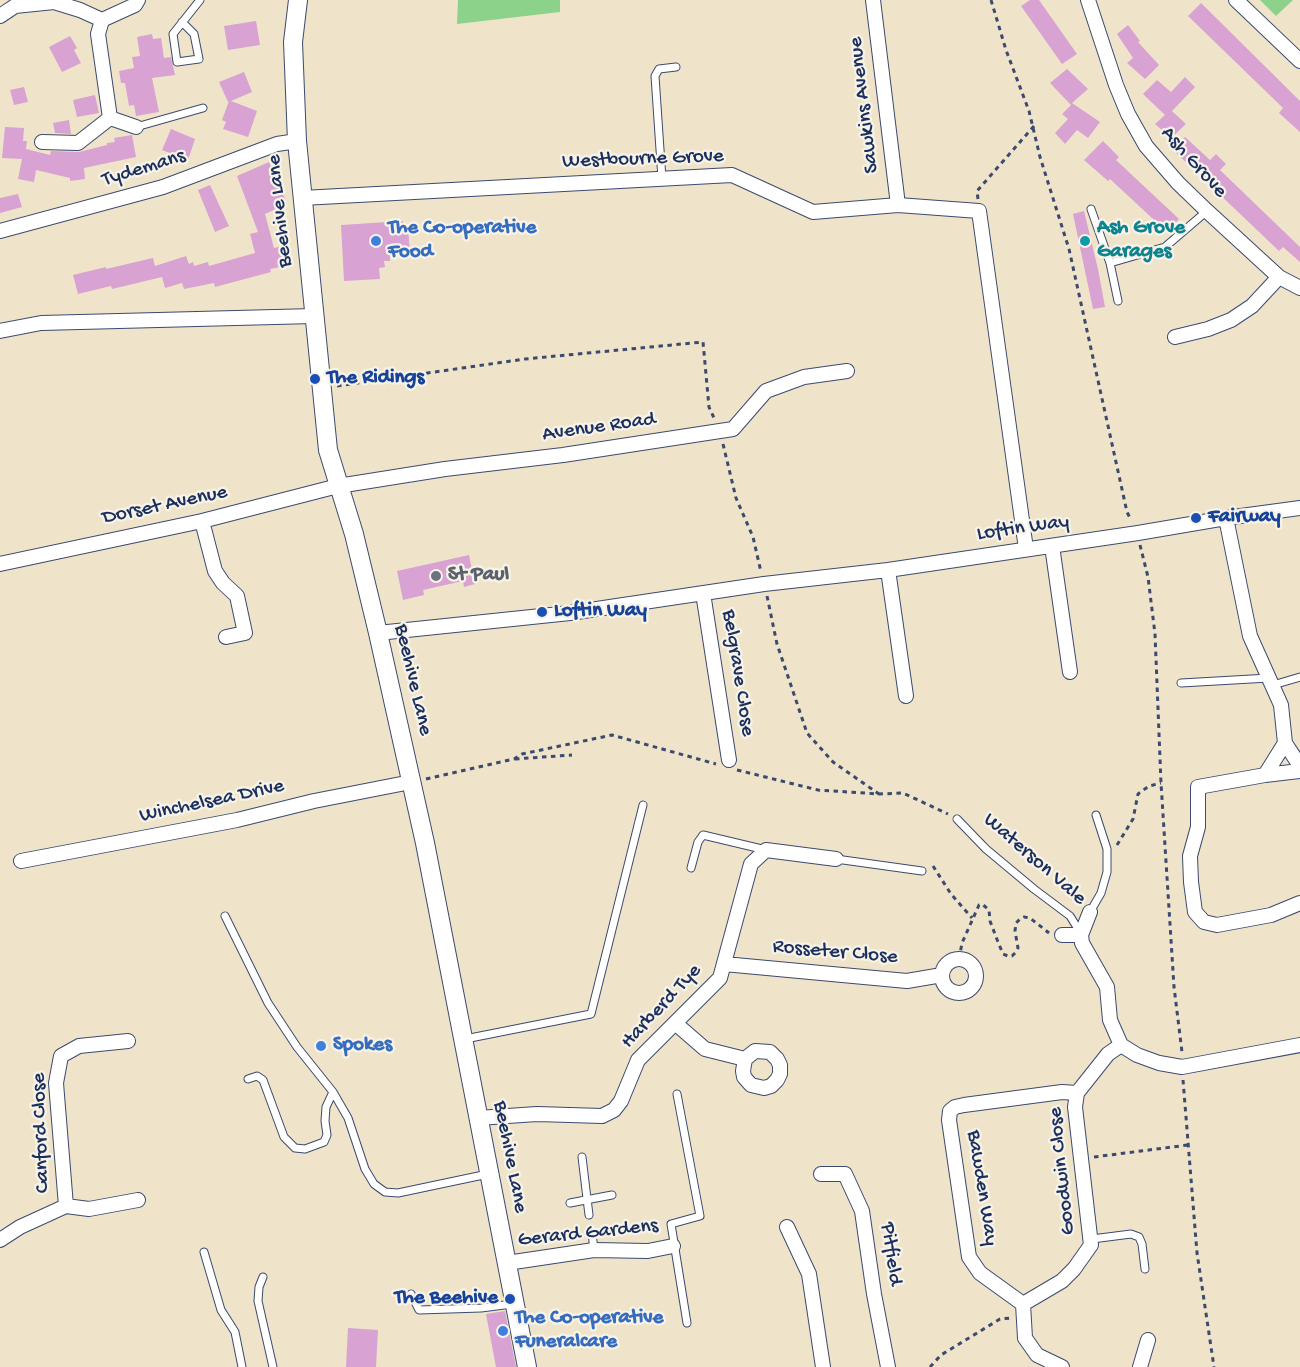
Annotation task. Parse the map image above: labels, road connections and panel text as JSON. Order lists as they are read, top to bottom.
{
  "streets": {
    "main road": ["Beehive Lane"],
    "street": [
      "Sawkins Avenue",
      "Westbourne Grove",
      "Ash Grove",
      "Tydemans",
      "Avenue Road",
      "Dorset Avenue",
      "Loftin Way",
      "Belgrave Close",
      "Winchelsea Drive",
      "Waterson Vale",
      "Rosseter Close",
      "Harberd Tye",
      "Canford Close",
      "Goodwin Close",
      "Bawden Way",
      "Gerard Gardens",
      "Pitfield"
    ]
  },
  "crossings": [
    ["Sawkins Avenue", "Westbourne Grove"],
    ["Westbourne Grove", "Beehive Lane"],
    ["Tydemans", "Beehive Lane"],
    ["Beehive Lane", "Avenue Road"],
    ["Beehive Lane", "Dorset Avenue"],
    ["Beehive Lane", "Loftin Way"],
    ["Beehive Lane", "Winchelsea Drive"],
    ["Beehive Lane", "Harberd Tye"],
    ["Beehive Lane", "Gerard Gardens"],
    ["Avenue Road", "Dorset Avenue"],
    ["Loftin Way", "Belgrave Close"],
    ["Waterson Vale", "Goodwin Close"],
    ["Rosseter Close", "Harberd Tye"],
    ["Goodwin Close", "Bawden Way"]
  ],
  "places": [
    "The Co-operative Food",
    "Ash Grove Garages",
    "The Ridings",
    "Fairway",
    "St Paul",
    "Loftin Way",
    "Spokes",
    "The Beehive",
    "The Co-operative Funeralcare"
  ]
}
